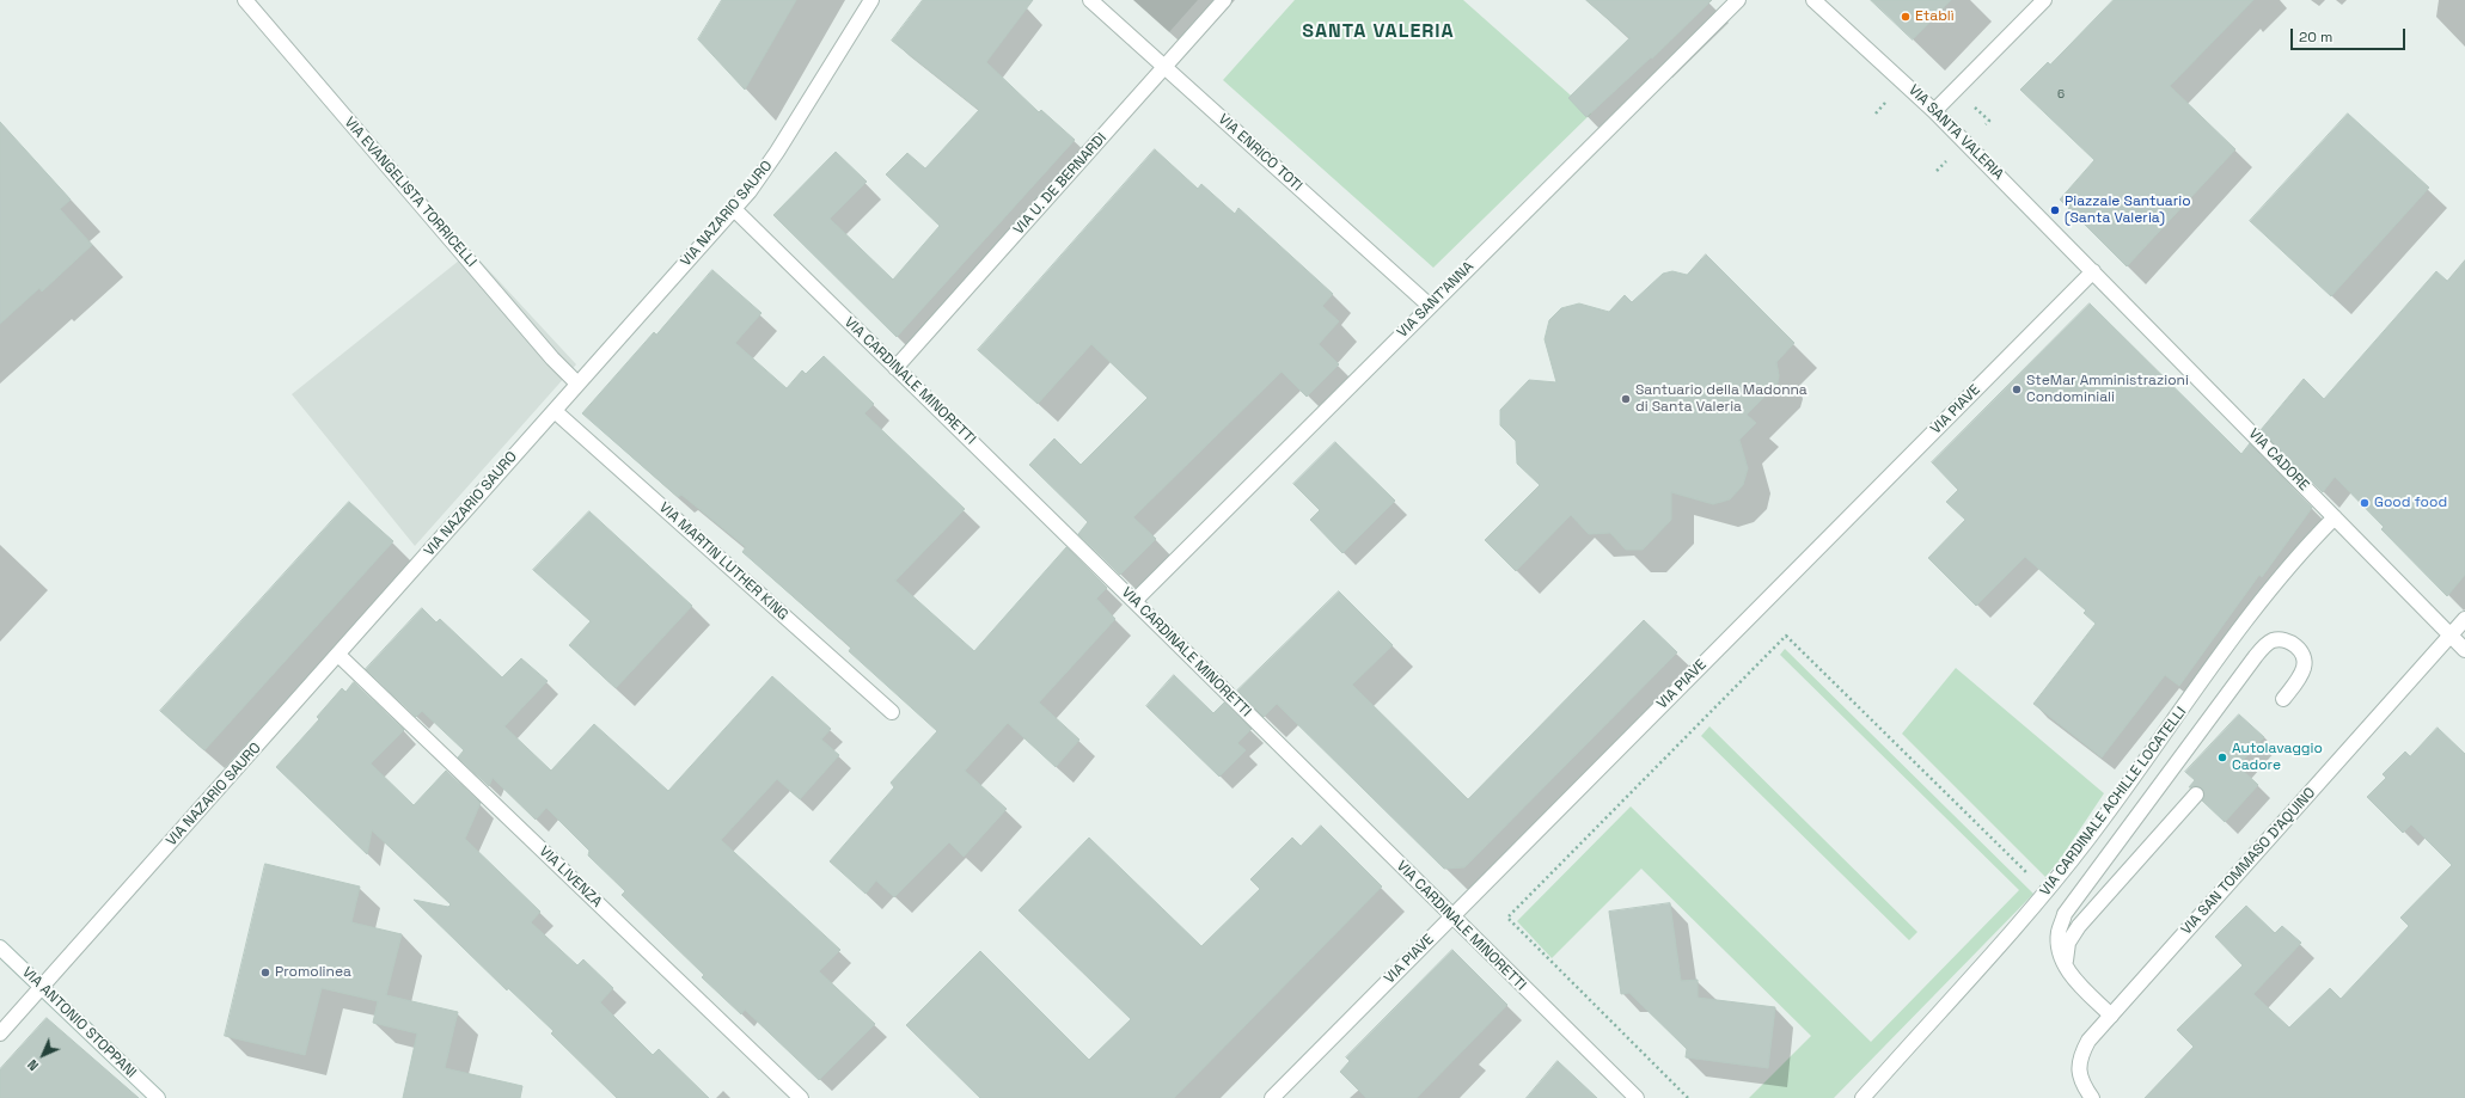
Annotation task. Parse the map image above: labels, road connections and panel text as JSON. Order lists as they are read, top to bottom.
{
  "streets": {
    "street": [
      "VIA SANTA VALERIA",
      "VIA ENRICO TOTI",
      "VIA U. DE BERNARDI",
      "VIA EVANGELISTA TORRICELLI",
      "VIA NAZARIO SAURO",
      "VIA SANT'ANNA",
      "VIA CARDINALE MINORETTI",
      "VIA PIAVE",
      "VIA CADORE",
      "VIA MARTIN LUTHER KING",
      "VIA CARDINALE ACHILLE LOCATELLI",
      "VIA SAN TOMMASO D'AQUINO",
      "VIA LIVENZA",
      "VIA ANTONIO STOPPANI"
    ]
  },
  "crossings": [
    ["VIA SANTA VALERIA", "VIA PIAVE"],
    ["VIA SANTA VALERIA", "VIA CADORE"],
    ["VIA ENRICO TOTI", "VIA U. DE BERNARDI"],
    ["VIA ENRICO TOTI", "VIA SANT'ANNA"],
    ["VIA U. DE BERNARDI", "VIA CARDINALE MINORETTI"],
    ["VIA EVANGELISTA TORRICELLI", "VIA NAZARIO SAURO"],
    ["VIA NAZARIO SAURO", "VIA CARDINALE MINORETTI"],
    ["VIA NAZARIO SAURO", "VIA MARTIN LUTHER KING"],
    ["VIA NAZARIO SAURO", "VIA LIVENZA"],
    ["VIA NAZARIO SAURO", "VIA ANTONIO STOPPANI"],
    ["VIA SANT'ANNA", "VIA CARDINALE MINORETTI"],
    ["VIA CARDINALE MINORETTI", "VIA PIAVE"],
    ["VIA PIAVE", "VIA CADORE"],
    ["VIA CADORE", "VIA CARDINALE ACHILLE LOCATELLI"],
    ["VIA CADORE", "VIA SAN TOMMASO D'AQUINO"]
  ],
  "districts": ["SANTA VALERIA"],
  "places": [
    "Etablì",
    "Piazzale Santuario (Santa Valeria)",
    "SteMar Amministrazioni Condominiali",
    "Santuario della Madonna di Santa Valeria",
    "Good food",
    "Autolavaggio Cadore",
    "Promolinea"
  ],
  "house_numbers": ["6"],
  "scale_bar": "20 m",
  "north": "bottom left"
}
